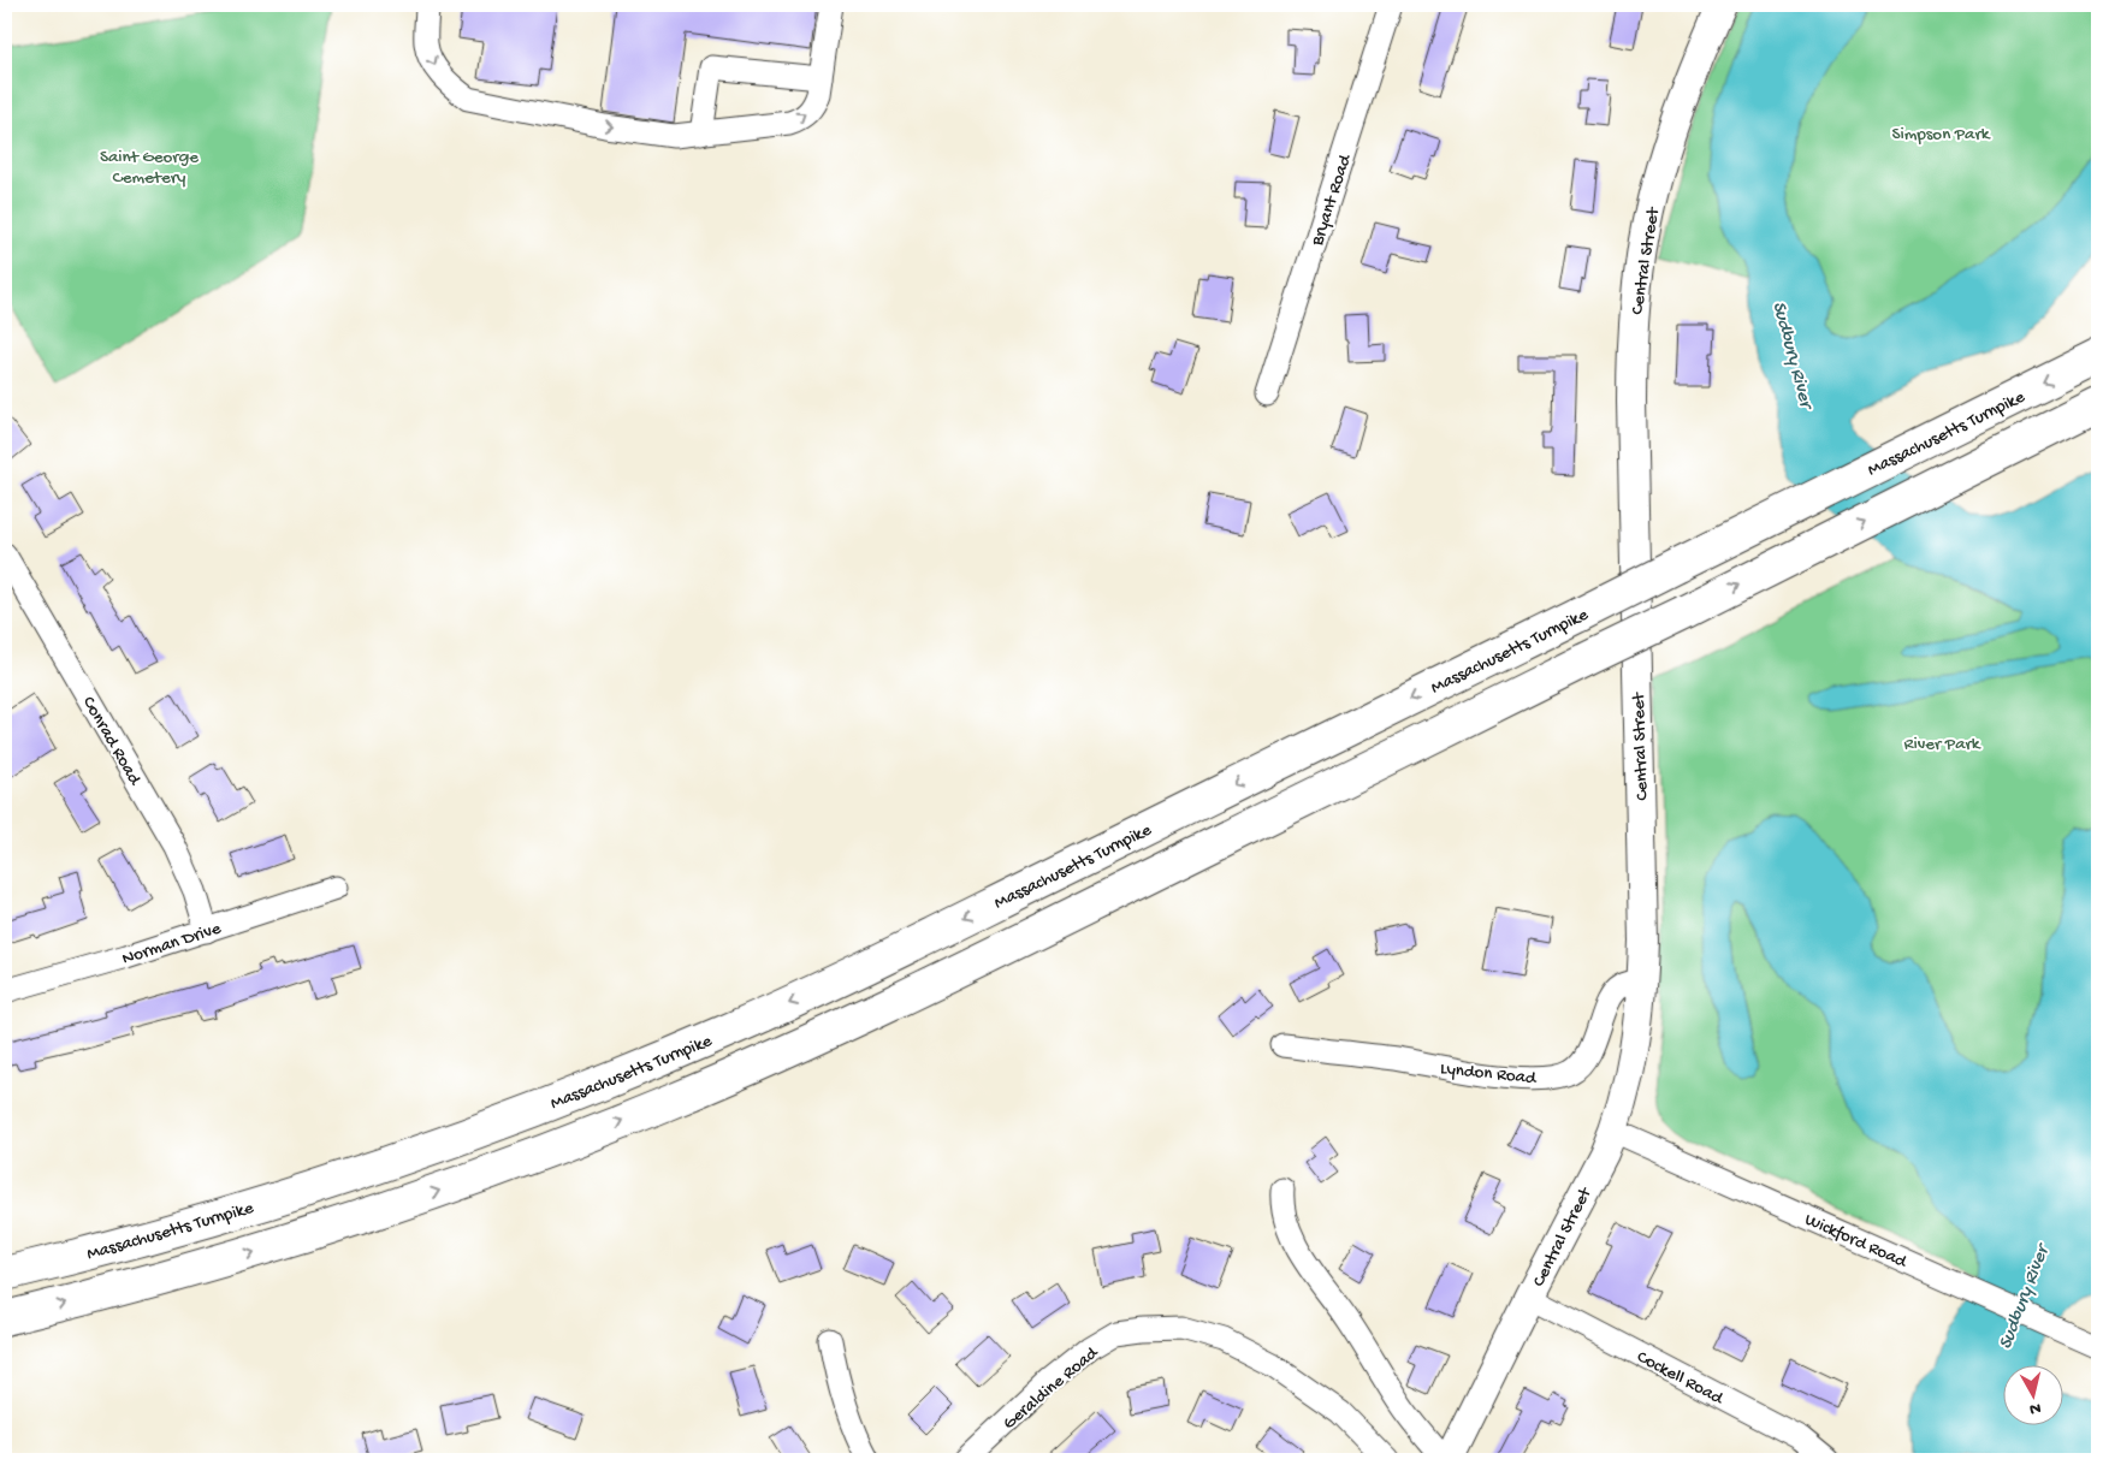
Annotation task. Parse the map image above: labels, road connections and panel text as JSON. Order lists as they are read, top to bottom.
{
  "streets": {
    "highway": ["Massachusetts Turnpike"],
    "main road": ["Central Street"],
    "street": [
      "Bryant Road",
      "Conrad Road",
      "Norman Drive",
      "Lyndon Road",
      "Wickford Road",
      "Cockell Road",
      "Geraldine Road"
    ]
  },
  "crossings": [
    ["Central Street", "Lyndon Road"],
    ["Central Street", "Wickford Road"],
    ["Central Street", "Cockell Road"],
    ["Conrad Road", "Norman Drive"]
  ],
  "water": ["Sudbury River"],
  "parks": ["Simpson Park", "Saint George Cemetery", "River Park"],
  "north": "bottom"
}
